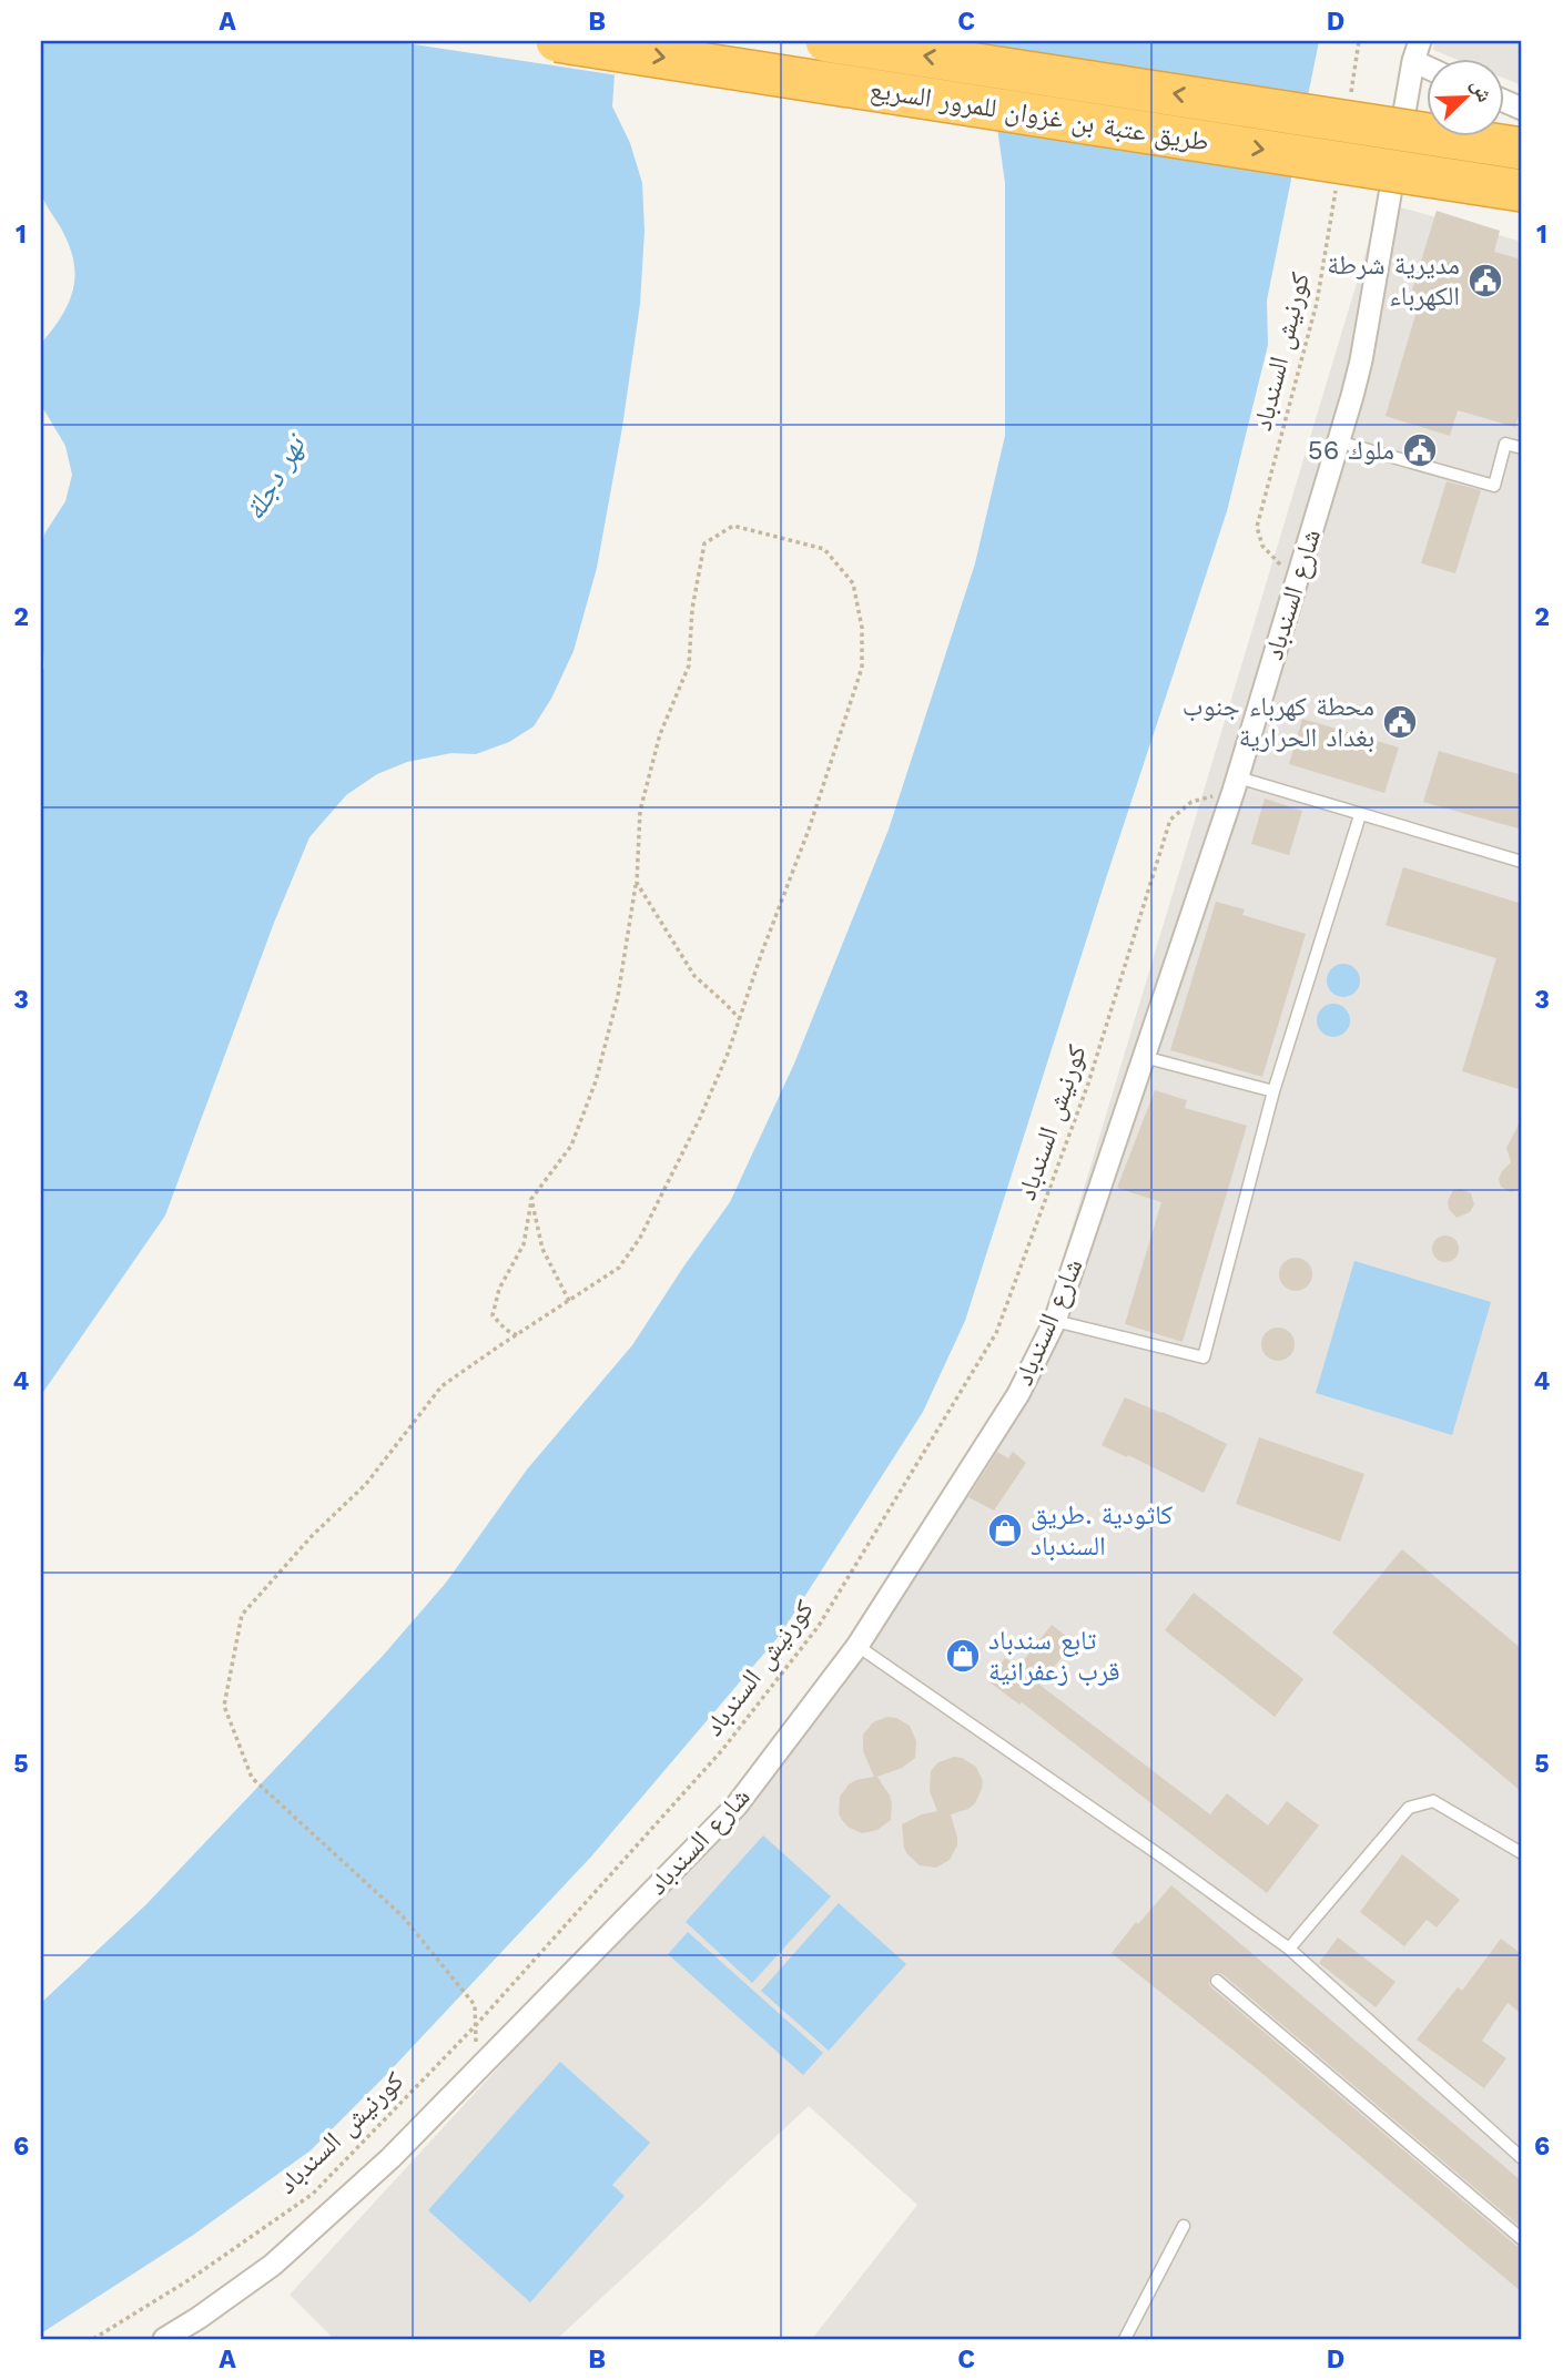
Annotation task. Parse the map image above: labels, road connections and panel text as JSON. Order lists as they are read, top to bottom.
{
  "streets": {
    "highway": ["طريق عتبة بن غزوان للمرور السريع"],
    "street": ["شارع السندباد"],
    "path": ["كورنيش السندباد"]
  },
  "crossings": [
    ["كورنيش السندباد", "شارع السندباد"]
  ],
  "water": ["نهر دجلة"],
  "places": {
    "public building": ["مديرية شرطة الكهرباء", "ملوك 56", "محطة كهرباء جنوب بغداد الحرارية"],
    "shop": ["كاثودية .طريق السندباد", "تابع سندباد قرب زعفرانية"]
  },
  "north": "top right",
  "grid": {
    "columns": [
      "A",
      "B",
      "C",
      "D"
    ],
    "rows": [
      "1",
      "2",
      "3",
      "4",
      "5",
      "6"
    ]
  }
}
